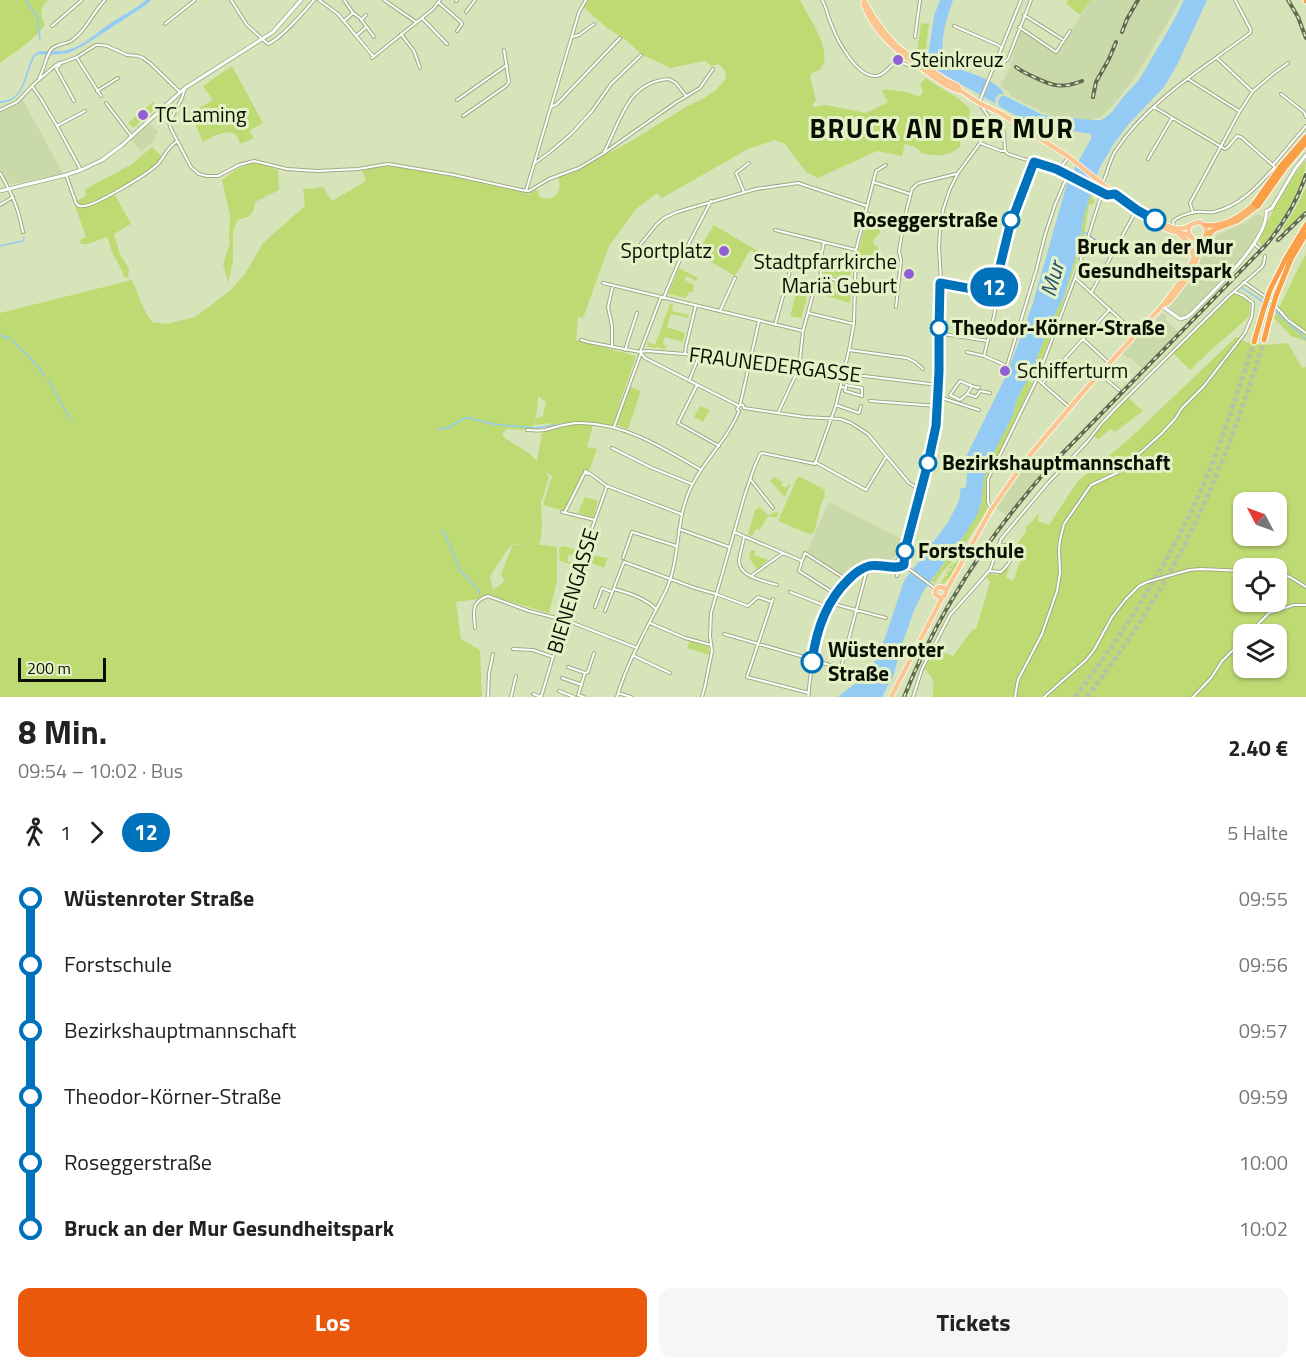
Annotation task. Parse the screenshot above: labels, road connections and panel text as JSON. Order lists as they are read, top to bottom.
{
  "streets": {
    "street": ["FRAUNEDERGASSE", "BIENENGASSE"]
  },
  "districts": ["BRUCK AN DER MUR"],
  "water": ["Mur"],
  "places": [
    "Steinkreuz",
    "TC Laming",
    "Roseggerstraße",
    "Bruck an der Mur Gesundheitspark",
    "Sportplatz",
    "Stadtpfarrkirche Mariä Geburt",
    "Theodor-Körner-Straße",
    "Schifferturm",
    "Bezirkshauptmannschaft",
    "Forstschule",
    "Wüstenroter Straße"
  ],
  "lines": ["bus line 12"],
  "scale_bar": "200 m",
  "north": "top left",
  "page": {
    "on_map": "12",
    "scale": "200 m",
    "heading": ["8 Min.", "09:54 – 10:02 · Bus", "2.40 €"],
    "legs": ["1", "12", "5 Halte"],
    "list": [
      {
        "name": "Wüstenroter Straße",
        "value": "09:55"
      },
      {
        "name": "Forstschule",
        "value": "09:56"
      },
      {
        "name": "Bezirkshauptmannschaft",
        "value": "09:57"
      },
      {
        "name": "Theodor-Körner-Straße",
        "value": "09:59"
      },
      {
        "name": "Roseggerstraße",
        "value": "10:00"
      },
      {
        "name": "Bruck an der Mur Gesundheitspark",
        "value": "10:02"
      }
    ],
    "buttons": ["Los", "Tickets"]
  }
}
